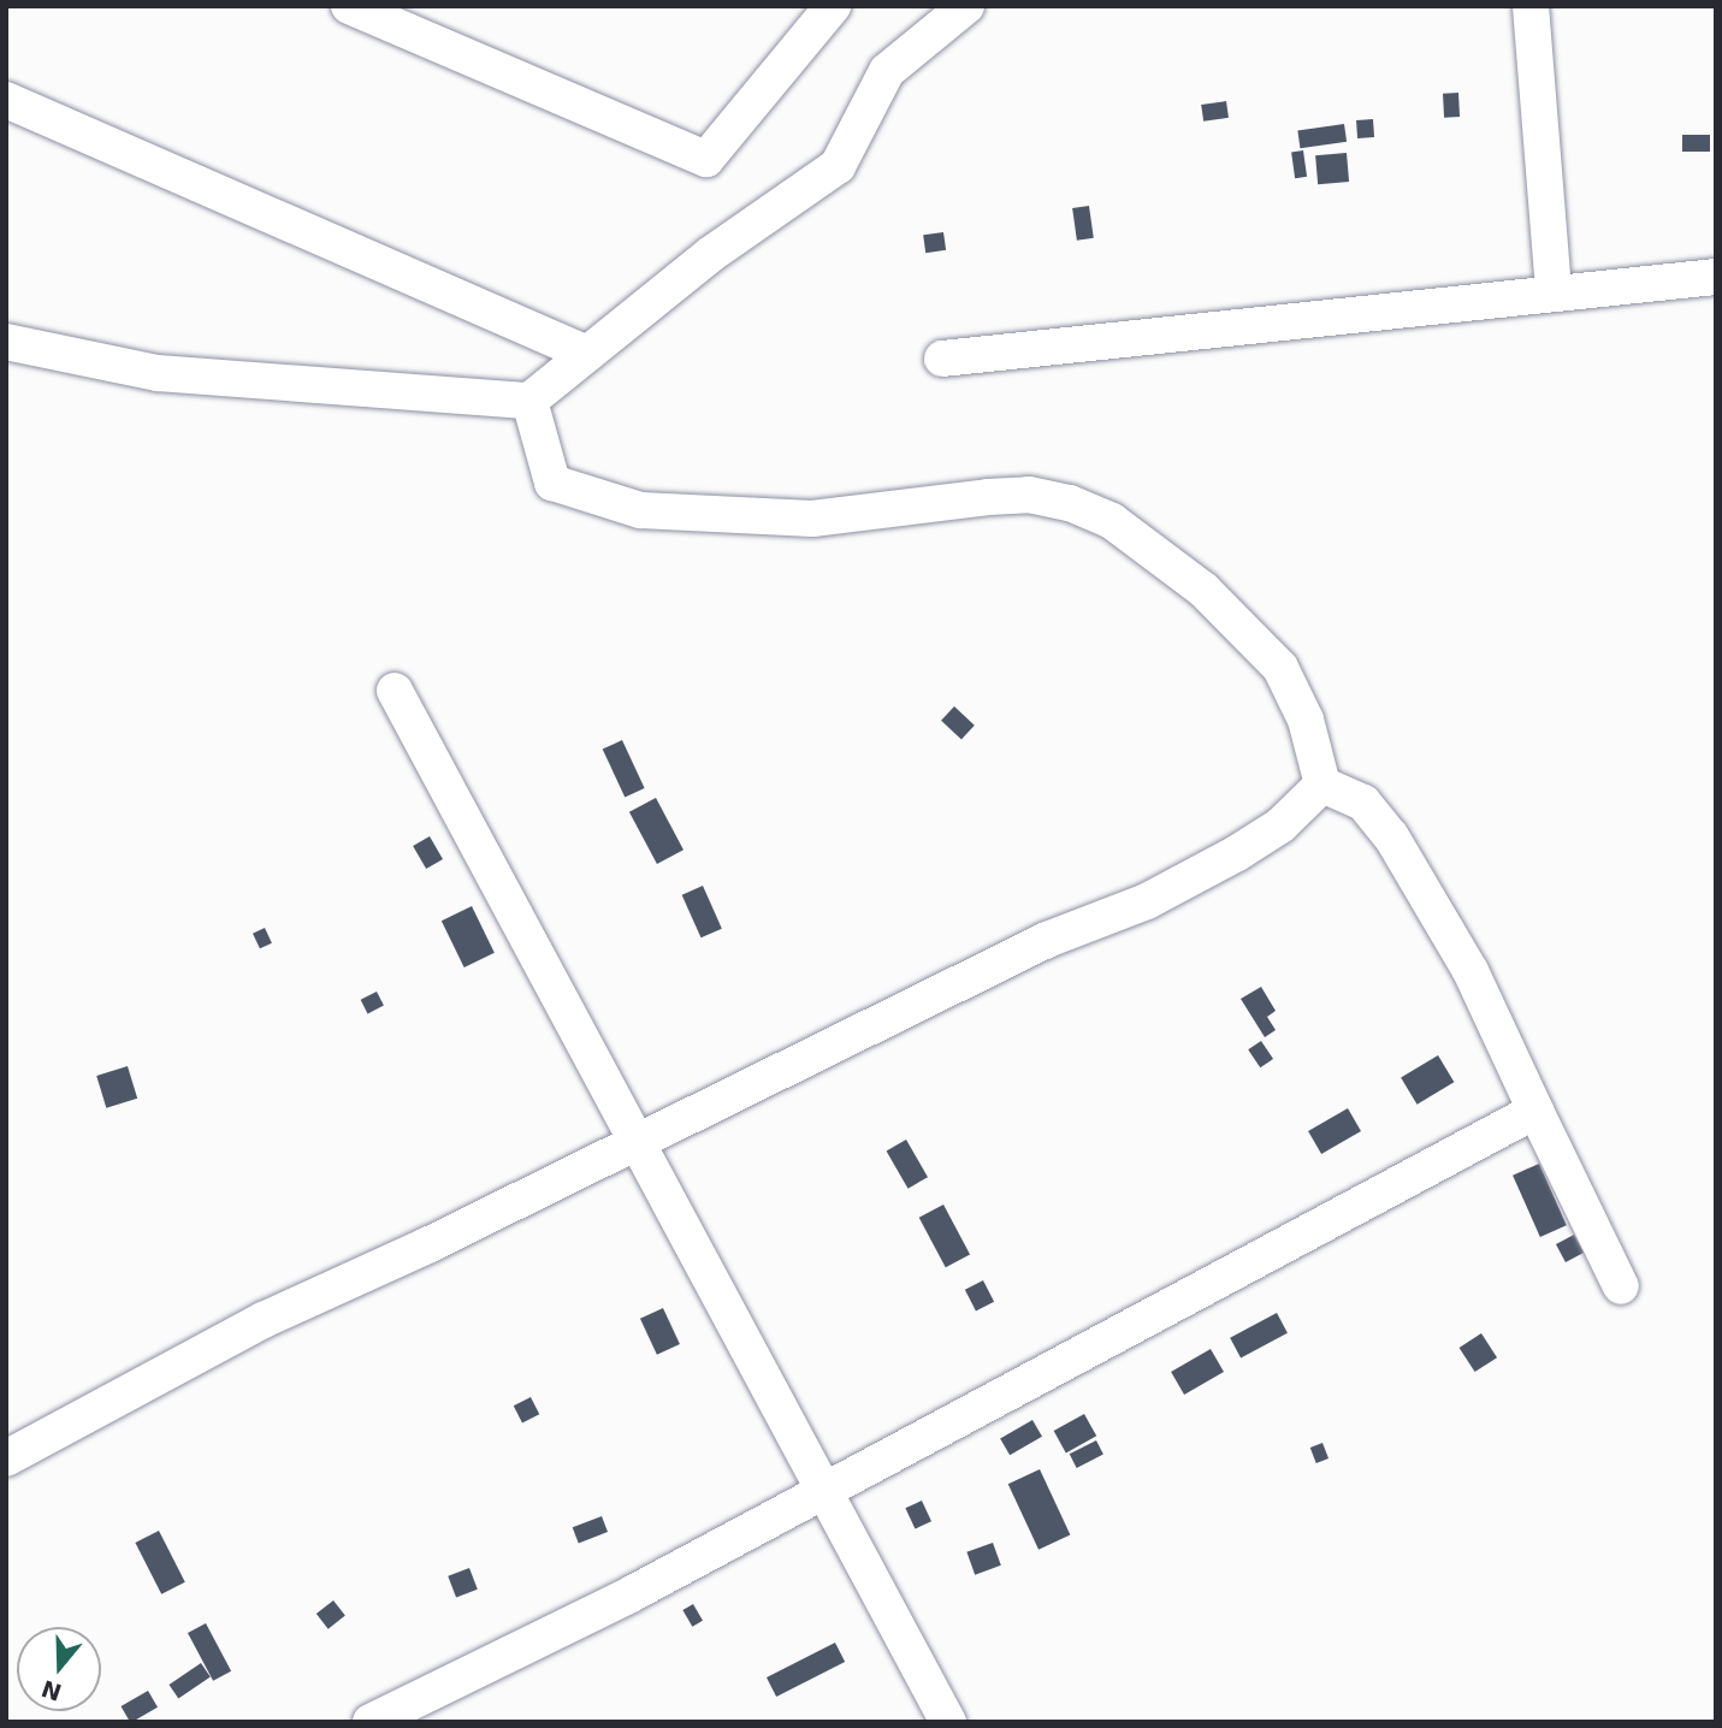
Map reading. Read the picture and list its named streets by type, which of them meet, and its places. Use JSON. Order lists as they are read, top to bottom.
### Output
{
  "north": "bottom"
}
